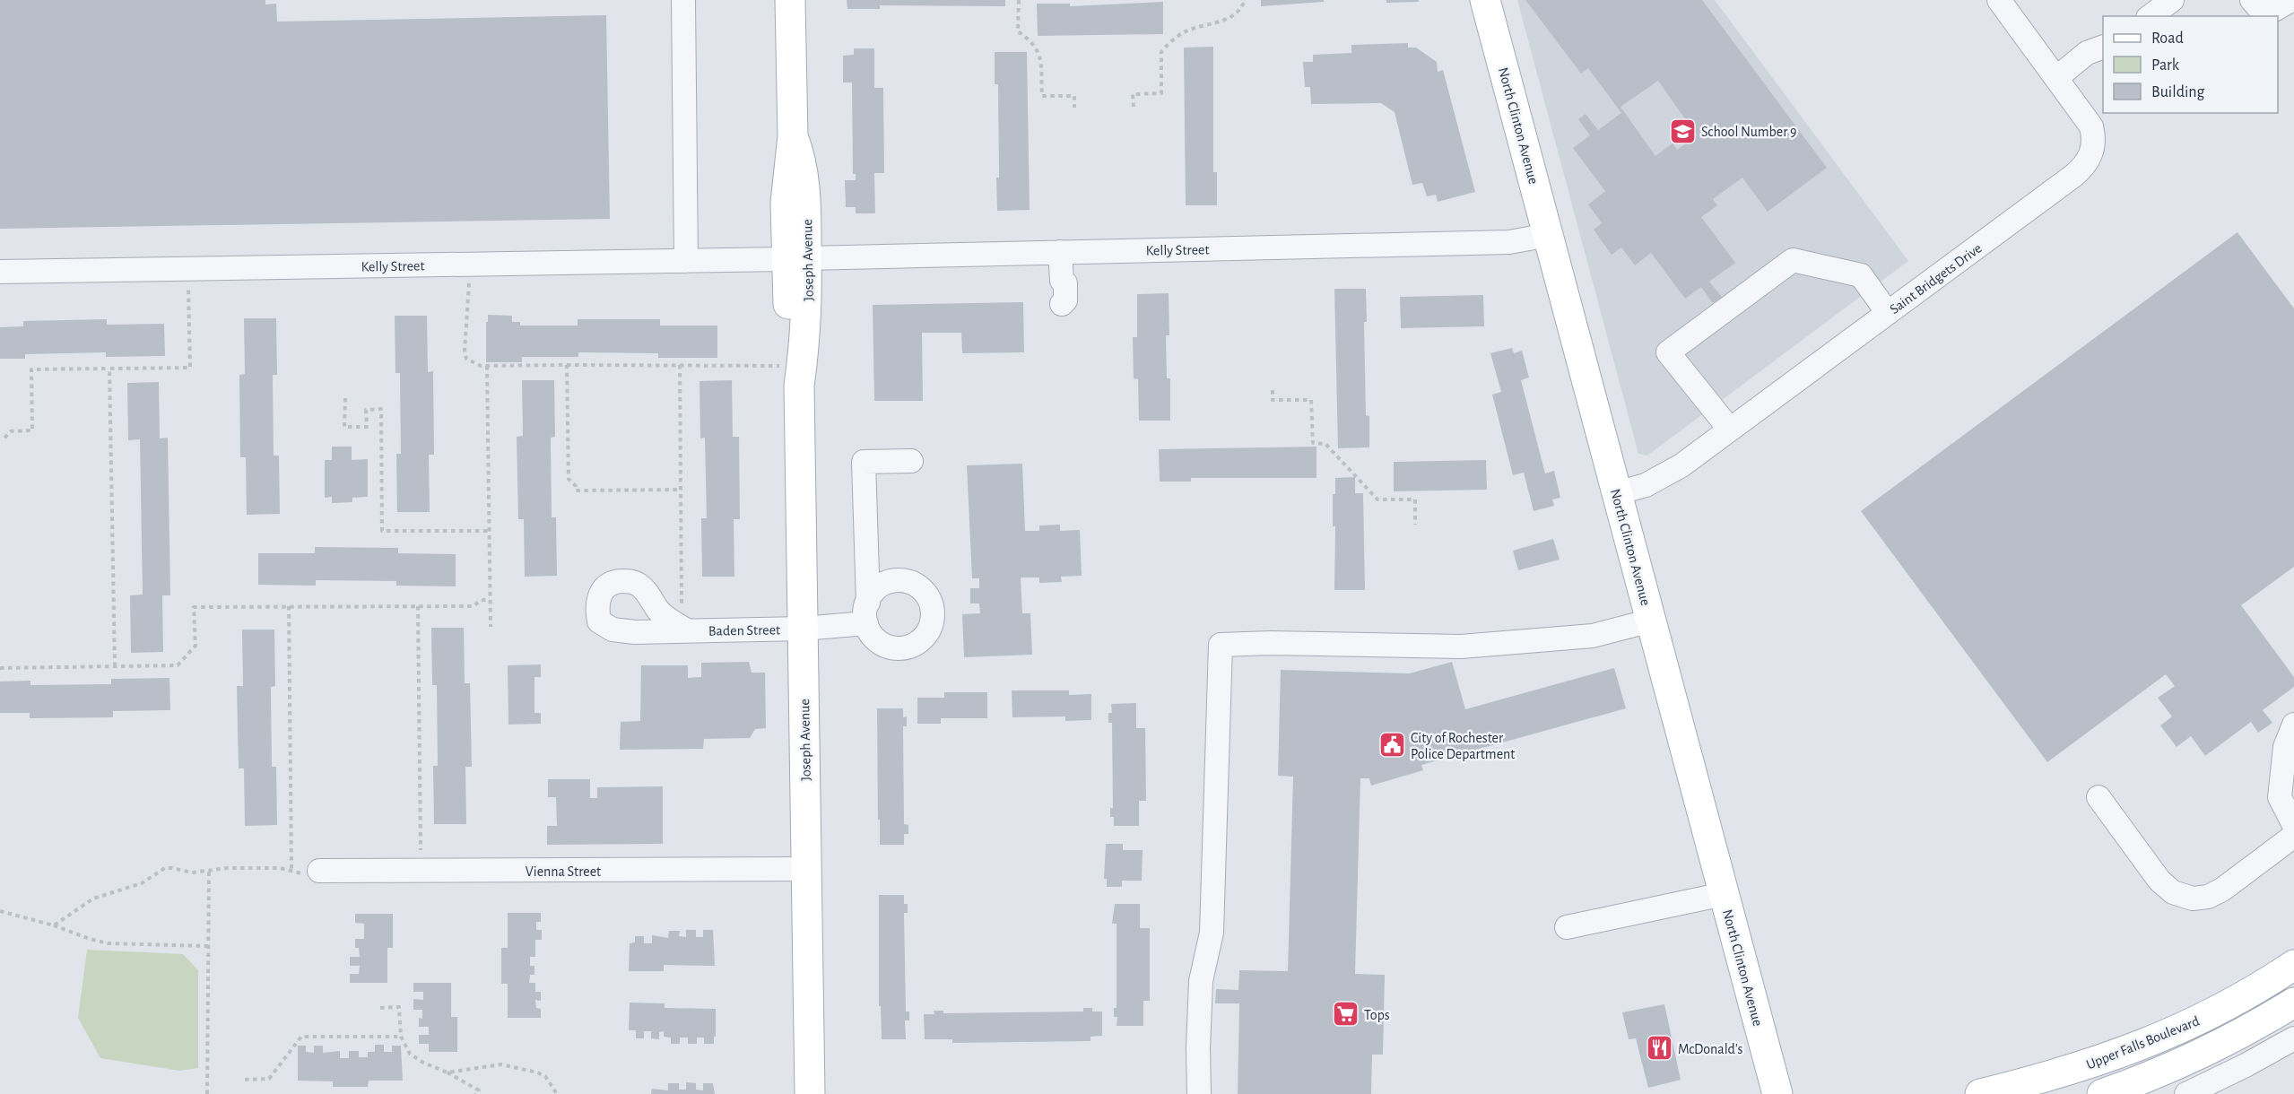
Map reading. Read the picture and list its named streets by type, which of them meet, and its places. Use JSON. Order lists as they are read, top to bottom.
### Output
{
  "streets": {
    "main road": ["North Clinton Avenue", "Joseph Avenue", "Upper Falls Boulevard"],
    "street": [
      "Kelly Street",
      "Saint Bridgets Drive",
      "Baden Street",
      "Vienna Street"
    ]
  },
  "crossings": [
    ["North Clinton Avenue", "Kelly Street"],
    ["North Clinton Avenue", "Saint Bridgets Drive"],
    ["Kelly Street", "Joseph Avenue"],
    ["Joseph Avenue", "Baden Street"],
    ["Joseph Avenue", "Vienna Street"]
  ],
  "places": {
    "school or university": ["School Number 9"],
    "public building": ["City of Rochester Police Department"],
    "supermarket": ["Tops"],
    "restaurant": ["McDonald's"]
  },
  "legend": ["Road", "Park", "Building"]
}
